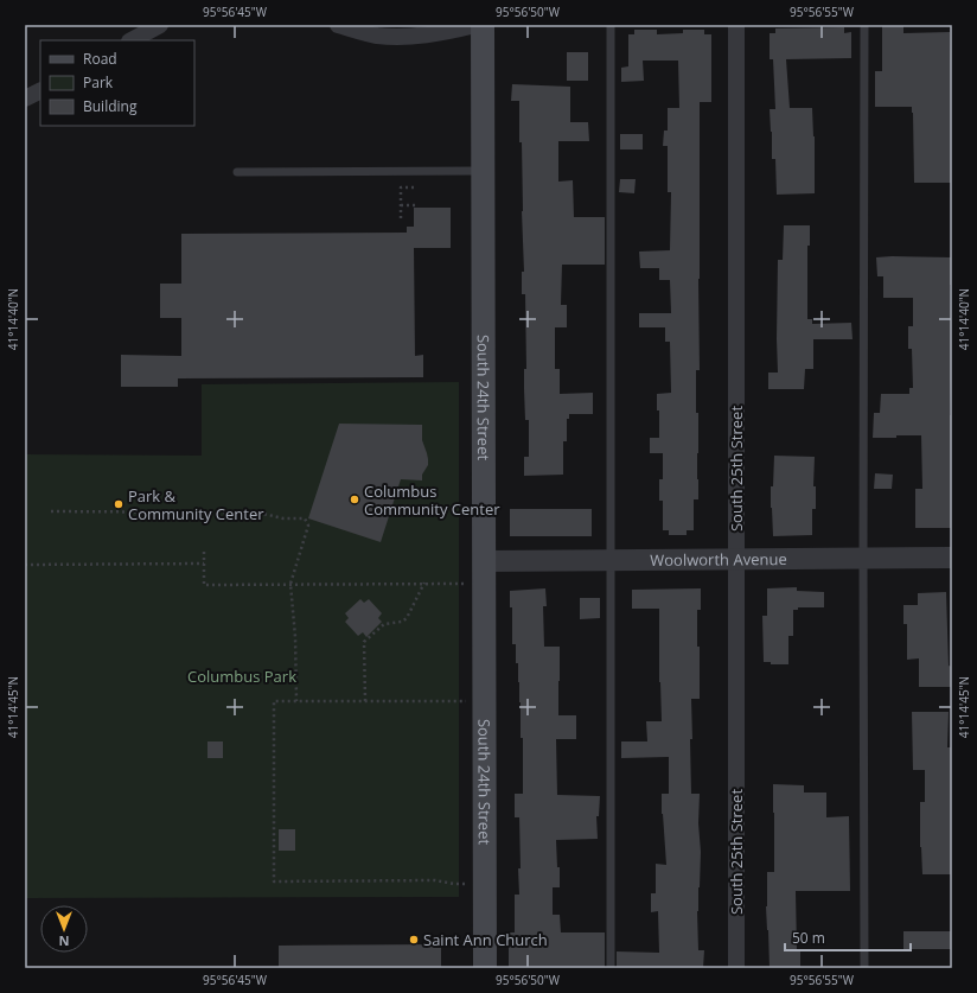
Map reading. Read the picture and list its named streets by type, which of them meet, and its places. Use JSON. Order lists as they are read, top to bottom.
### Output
{
  "streets": {
    "main road": ["South 24th Street"],
    "street": ["South 25th Street", "Woolworth Avenue"]
  },
  "crossings": [
    ["South 24th Street", "Woolworth Avenue"],
    ["South 25th Street", "Woolworth Avenue"]
  ],
  "parks": ["Columbus Park"],
  "places": ["Columbus Community Center", "Park & Community Center", "Saint Ann Church"],
  "legend": ["Road", "Park", "Building"],
  "scale_bar": "50 m",
  "north": "bottom",
  "coordinates": [
    "95°56'45\"W",
    "95°56'50\"W",
    "95°56'55\"W",
    "41°14'40\"N",
    "41°14'45\"N"
  ]
}
